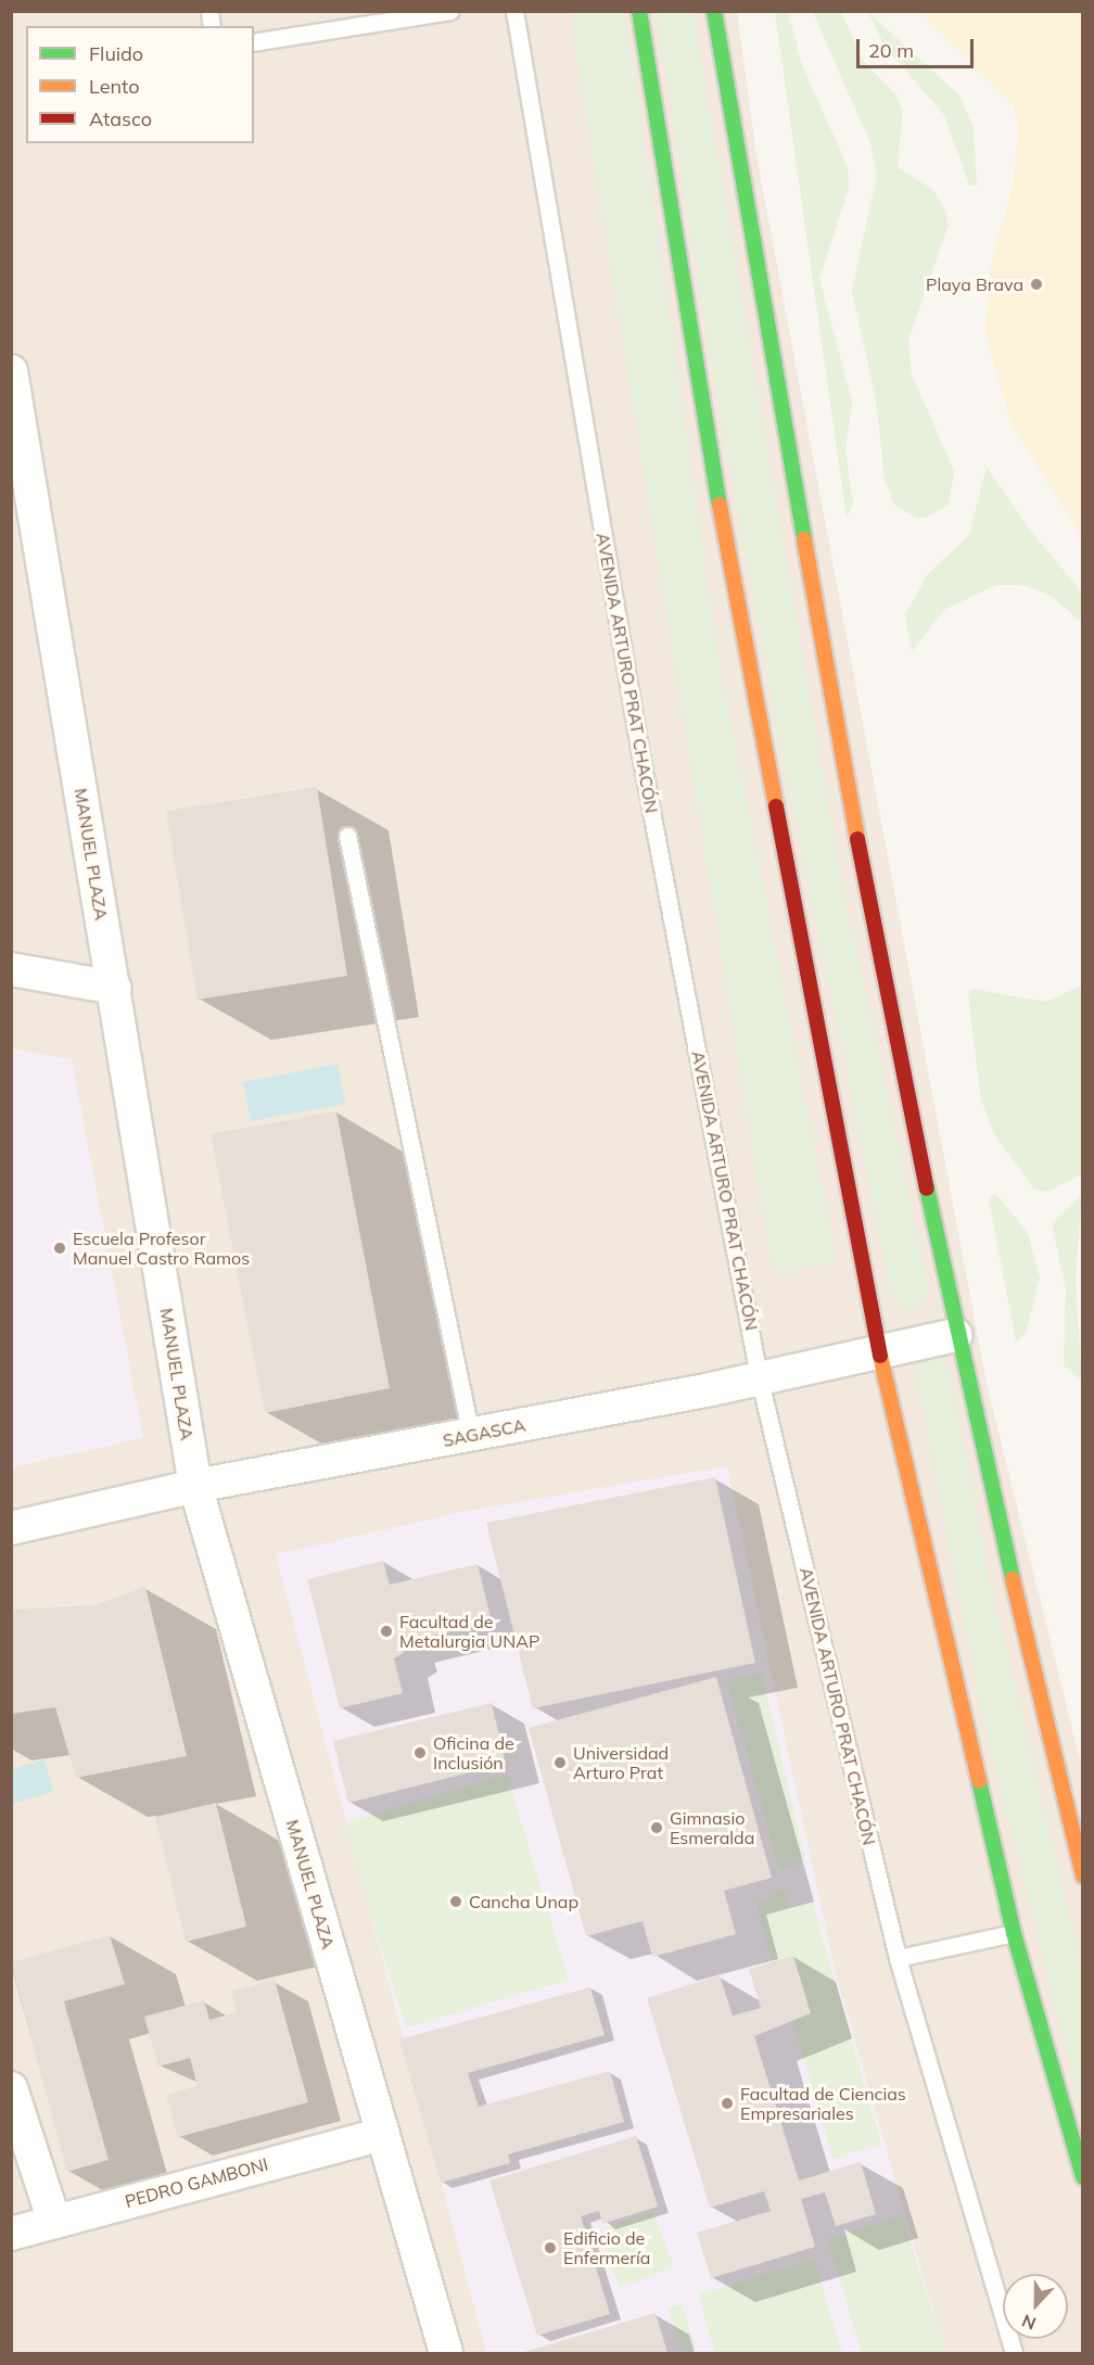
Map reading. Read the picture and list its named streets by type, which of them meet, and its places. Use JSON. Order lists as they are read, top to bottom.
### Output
{
  "streets": {
    "street": ["MANUEL PLAZA", "SAGASCA", "PEDRO GAMBONI"],
    "lane": ["AVENIDA ARTURO PRAT CHACÓN"]
  },
  "crossings": [
    ["AVENIDA ARTURO PRAT CHACÓN", "SAGASCA"],
    ["MANUEL PLAZA", "SAGASCA"],
    ["MANUEL PLAZA", "PEDRO GAMBONI"]
  ],
  "places": [
    "Playa Brava",
    "Escuela Profesor Manuel Castro Ramos",
    "Facultad de Metalurgia UNAP",
    "Oficina de Inclusión",
    "Universidad Arturo Prat",
    "Gimnasio Esmeralda",
    "Cancha Unap",
    "Facultad de Ciencias Empresariales",
    "Edificio de Enfermería"
  ],
  "legend": ["Fluido", "Lento", "Atasco"],
  "scale_bar": "20 m",
  "north": "bottom"
}
